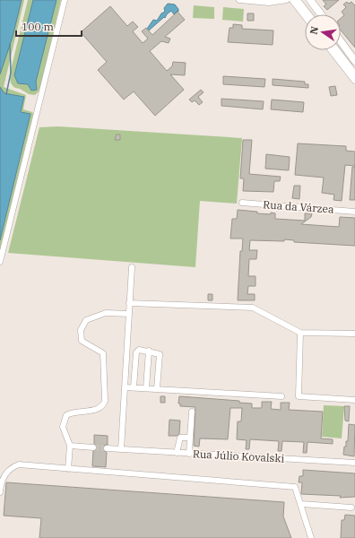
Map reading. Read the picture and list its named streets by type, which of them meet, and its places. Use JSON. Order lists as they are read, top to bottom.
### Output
{
  "streets": {
    "lane": ["Rua da Várzea", "Rua Júlio Kovalski"]
  },
  "scale_bar": "100 m",
  "north": "left"
}
